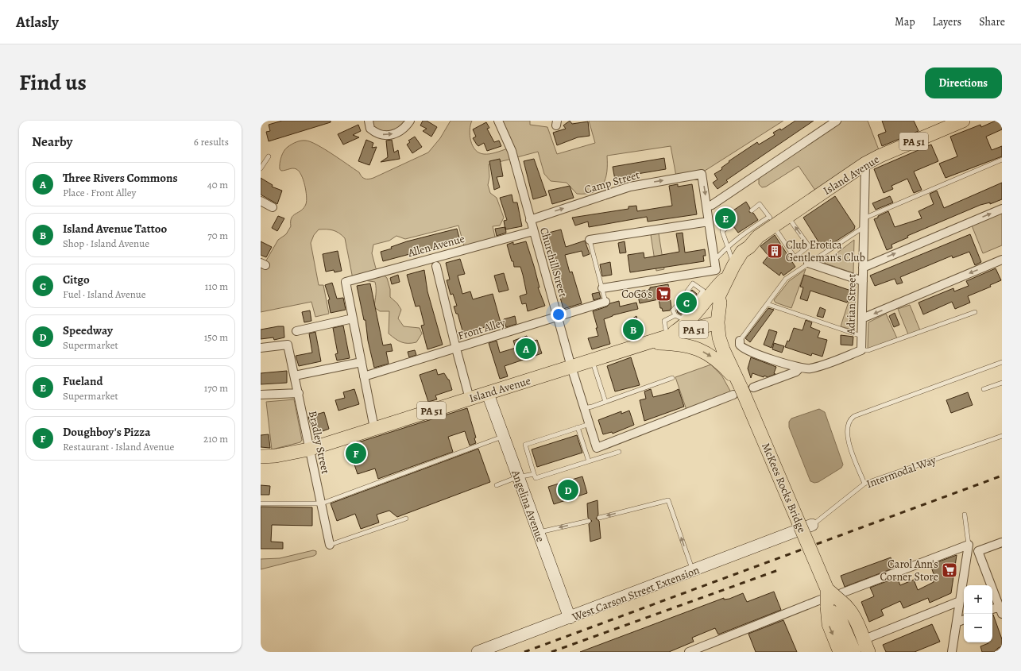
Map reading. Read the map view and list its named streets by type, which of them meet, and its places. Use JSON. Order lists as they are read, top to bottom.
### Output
{
  "streets": {
    "main road": ["PA 51", "Island Avenue", "McKees Rocks Bridge"],
    "street": [
      "Camp Street",
      "Allen Avenue",
      "Churchill Street",
      "Adrian Street",
      "Front Alley",
      "Bradley Street",
      "Intermodal Way",
      "Angelina Avenue",
      "West Carson Street Extension"
    ]
  },
  "crossings": [
    ["Island Avenue", "Churchill Street"],
    ["Island Avenue", "Adrian Street"],
    ["Island Avenue", "Bradley Street"],
    ["Island Avenue", "McKees Rocks Bridge"],
    ["Island Avenue", "Angelina Avenue"],
    ["Camp Street", "Churchill Street"],
    ["Allen Avenue", "Churchill Street"],
    ["Churchill Street", "Front Alley"],
    ["Churchill Street", "McKees Rocks Bridge"],
    ["Intermodal Way", "West Carson Street Extension"],
    ["Angelina Avenue", "West Carson Street Extension"]
  ],
  "places": {
    "building": ["Club Erotica Gentleman's Club"],
    "supermarket": ["CoGo's", "Carol Ann's Corner Store"]
  },
  "page": {
    "header": "Atlasly",
    "nav": ["Map", "Layers", "Share"],
    "title": "Find us",
    "buttons": "Directions",
    "heading": ["Nearby", "6 results"],
    "list": [
      {
        "mark": "A",
        "name": "Three Rivers Commons",
        "note": "Place · Front Alley",
        "value": "40 m"
      },
      {
        "mark": "B",
        "name": "Island Avenue Tattoo",
        "note": "Shop · Island Avenue",
        "value": "70 m"
      },
      {
        "mark": "C",
        "name": "Citgo",
        "note": "Fuel · Island Avenue",
        "value": "110 m"
      },
      {
        "mark": "D",
        "name": "Speedway",
        "note": "Supermarket",
        "value": "150 m"
      },
      {
        "mark": "E",
        "name": "Fueland",
        "note": "Supermarket",
        "value": "170 m"
      },
      {
        "mark": "F",
        "name": "Doughboy's Pizza",
        "note": "Restaurant · Island Avenue",
        "value": "210 m"
      }
    ],
    "pins": [
      "E",
      "C",
      "B",
      "A",
      "F",
      "D"
    ],
    "map_buttons": ["+", "−"]
  }
}
